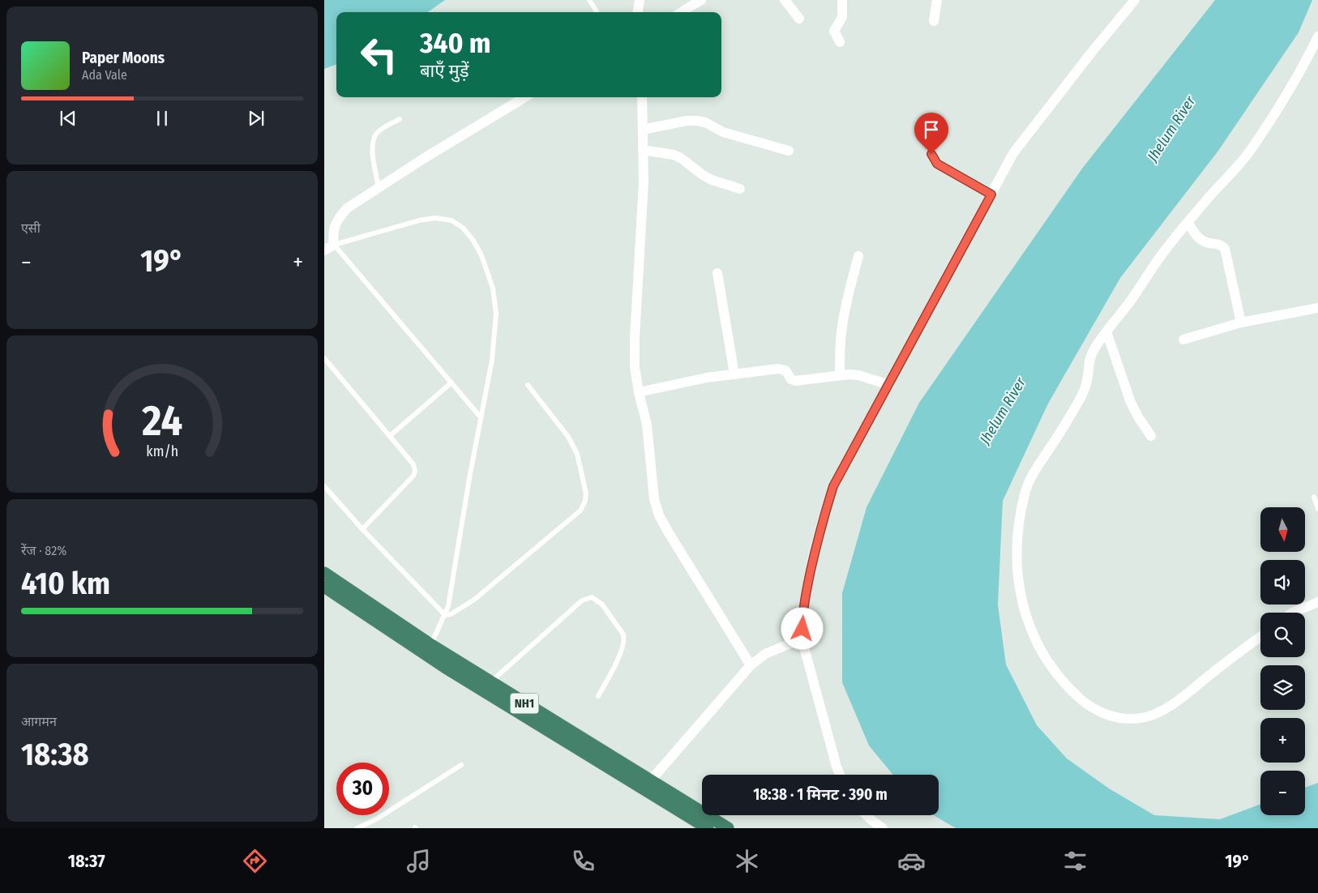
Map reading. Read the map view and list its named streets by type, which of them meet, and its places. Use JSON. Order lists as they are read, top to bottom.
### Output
{
  "streets": {
    "highway": ["NH1"]
  },
  "water": ["Jhelum River"],
  "north": "bottom",
  "page": {
    "turn": ["340 m", "बाएँ मुड़ें"],
    "song": ["Paper Moons", "Ada Vale"],
    "tile": [
      "एसी",
      ["रेंज · 82%", "410 km"],
      ["आगमन", "18:38"]
    ],
    "heat": ["−", "19°", "+"],
    "map_buttons": ["+", "−"],
    "limit": "30",
    "trip": "18:38 · 1 मिनट · 390 m",
    "tabs": ["18:37", "19°"],
    "gauge": ["24", "km/h"]
  }
}
